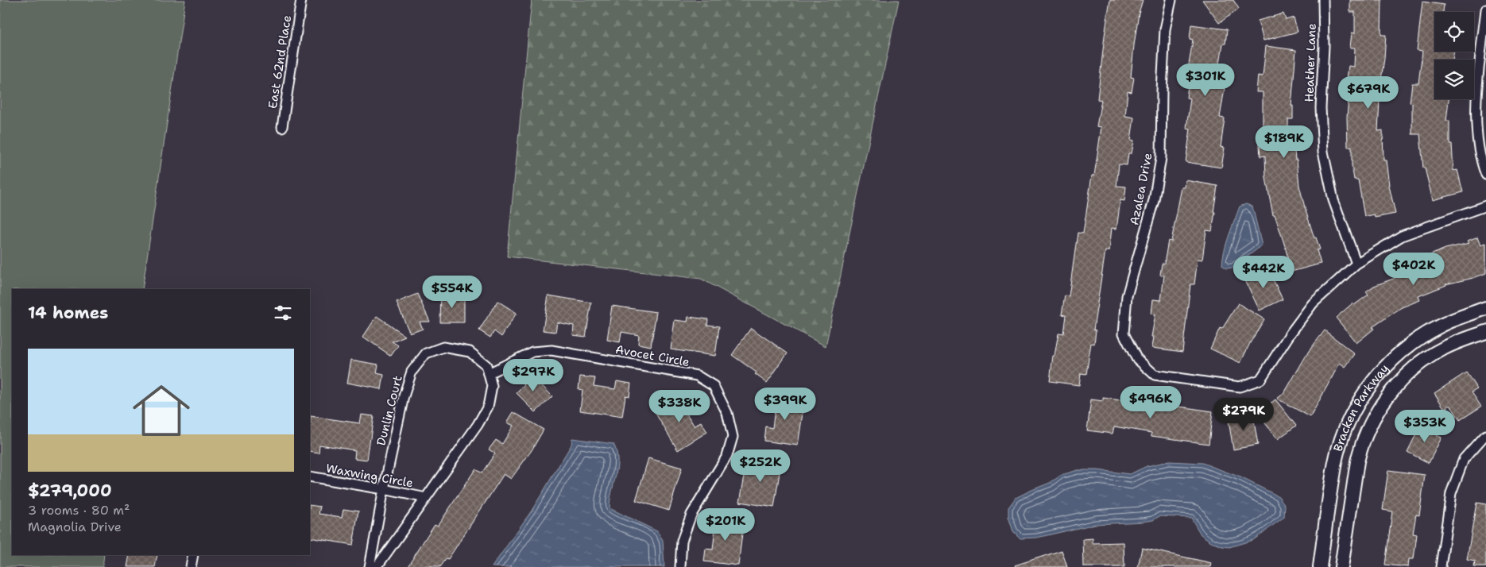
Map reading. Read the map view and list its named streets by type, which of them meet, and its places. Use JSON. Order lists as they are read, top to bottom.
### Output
{
  "streets": {
    "street": [
      "East 62nd Place",
      "Heather Lane",
      "Azalea Drive",
      "Avocet Circle",
      "Bracken Parkway",
      "Dunlin Court",
      "Waxwing Circle"
    ]
  },
  "crossings": [
    ["Heather Lane", "Azalea Drive"],
    ["Avocet Circle", "Dunlin Court"],
    ["Dunlin Court", "Waxwing Circle"]
  ],
  "page": {
    "price": [
      "$301K",
      "$679K",
      "$189K",
      "$402K",
      "$442K",
      "$554K",
      "$297K",
      "$496K",
      "$399K",
      "$338K",
      "$279K",
      "$353K",
      "$252K",
      "$201K"
    ],
    "heading": "14 homes",
    "list": [
      {
        "name": "$279,000",
        "note": "3 rooms · 80 m² · Magnolia Drive"
      }
    ]
  }
}
